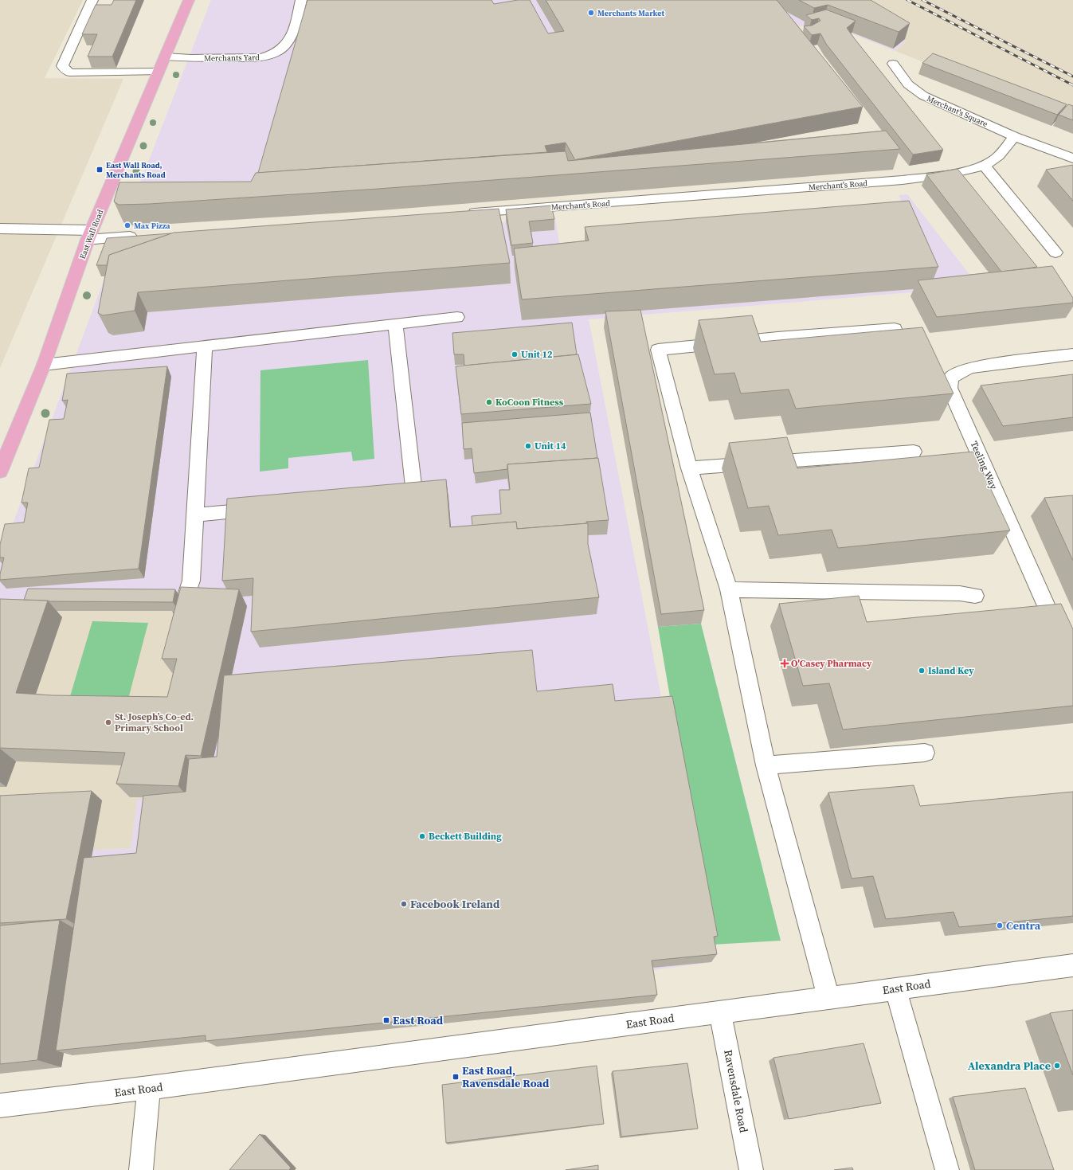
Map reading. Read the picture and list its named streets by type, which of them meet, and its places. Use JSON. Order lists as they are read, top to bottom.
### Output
{
  "streets": {
    "main road": ["East Wall Road"],
    "street": [
      "Merchants Yard",
      "Merchant's Square",
      "Merchant's Road",
      "Teeling Way",
      "East Road",
      "Ravensdale Road"
    ]
  },
  "crossings": [
    ["Merchants Yard", "East Wall Road"],
    ["East Road", "Ravensdale Road"]
  ],
  "places": {
    "other": [
      "Merchants Market",
      "Max Pizza",
      "Unit 12",
      "KoCoon Fitness",
      "Unit 14",
      "Island Key",
      "St. Joseph’s Co-ed. Primary School",
      "Beckett Building",
      "Facebook Ireland",
      "Centra",
      "Alexandra Place"
    ],
    "transit": ["East Wall Road, Merchants Road", "East Road", "East Road, Ravensdale Road"],
    "health": ["O'Casey Pharmacy"]
  }
}
